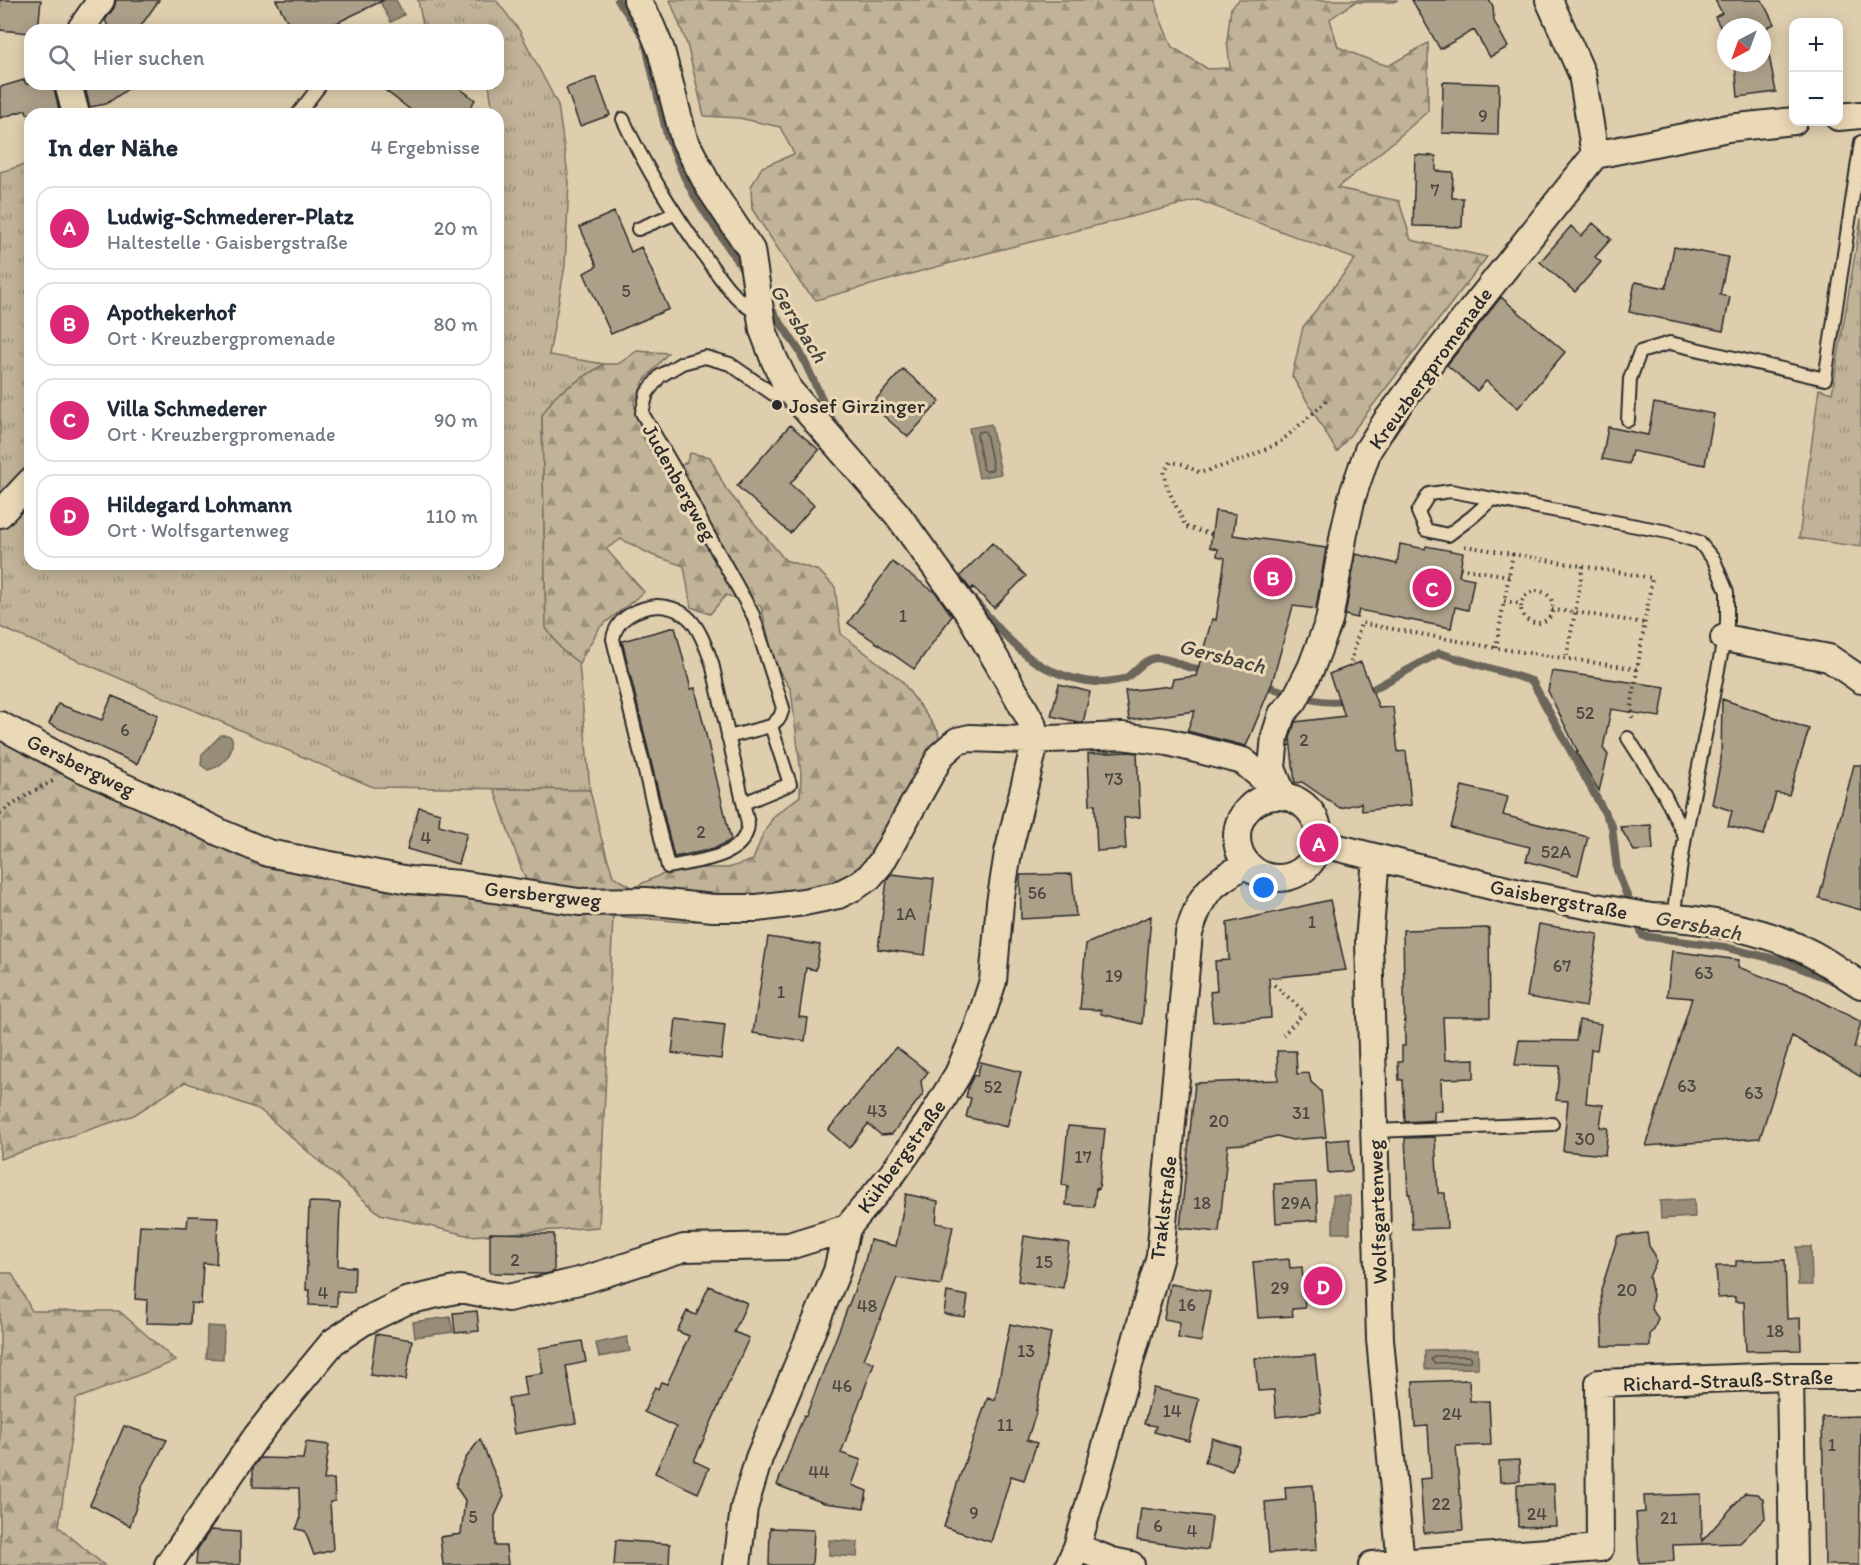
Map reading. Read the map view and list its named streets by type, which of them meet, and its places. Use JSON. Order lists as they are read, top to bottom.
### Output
{
  "streets": {
    "street": [
      "Kreuzbergpromenade",
      "Judenbergweg",
      "Gersbergweg",
      "Gaisbergstraße",
      "Kühbergstraße",
      "Traklstraße",
      "Wolfsgartenweg",
      "Richard-Strauß-Straße"
    ]
  },
  "crossings": [
    ["Kreuzbergpromenade", "Gaisbergstraße"],
    ["Kreuzbergpromenade", "Traklstraße"],
    ["Judenbergweg", "Gersbergweg"],
    ["Judenbergweg", "Kühbergstraße"],
    ["Gersbergweg", "Kühbergstraße"],
    ["Gaisbergstraße", "Traklstraße"],
    ["Gaisbergstraße", "Wolfsgartenweg"],
    ["Wolfsgartenweg", "Richard-Strauß-Straße"]
  ],
  "water": ["Gersbach"],
  "places": ["Josef Girzinger"],
  "house_numbers": [
    "9",
    "7",
    "5",
    "1",
    "52",
    "6",
    "2",
    "73",
    "2",
    "4",
    "52A",
    "56",
    "1A",
    "1",
    "67",
    "63",
    "19",
    "1",
    "63",
    "52",
    "63",
    "43",
    "31",
    "20",
    "30",
    "17",
    "18",
    "29A",
    "2",
    "15",
    "29",
    "20",
    "4",
    "16",
    "48",
    "18",
    "13",
    "46",
    "14",
    "24",
    "11",
    "1",
    "44",
    "22",
    "9",
    "24",
    "5",
    "21",
    "6",
    "4"
  ],
  "north": "bottom left",
  "page": {
    "map_buttons": ["+", "−"],
    "search": "Hier suchen",
    "heading": ["In der Nähe", "4 Ergebnisse"],
    "list": [
      {
        "mark": "A",
        "name": "Ludwig-Schmederer-Platz",
        "note": "Haltestelle · Gaisbergstraße",
        "value": "20 m"
      },
      {
        "mark": "B",
        "name": "Apothekerhof",
        "note": "Ort · Kreuzbergpromenade",
        "value": "80 m"
      },
      {
        "mark": "C",
        "name": "Villa Schmederer",
        "note": "Ort · Kreuzbergpromenade",
        "value": "90 m"
      },
      {
        "mark": "D",
        "name": "Hildegard Lohmann",
        "note": "Ort · Wolfsgartenweg",
        "value": "110 m"
      }
    ],
    "pins": [
      "B",
      "C",
      "A",
      "D"
    ]
  }
}
